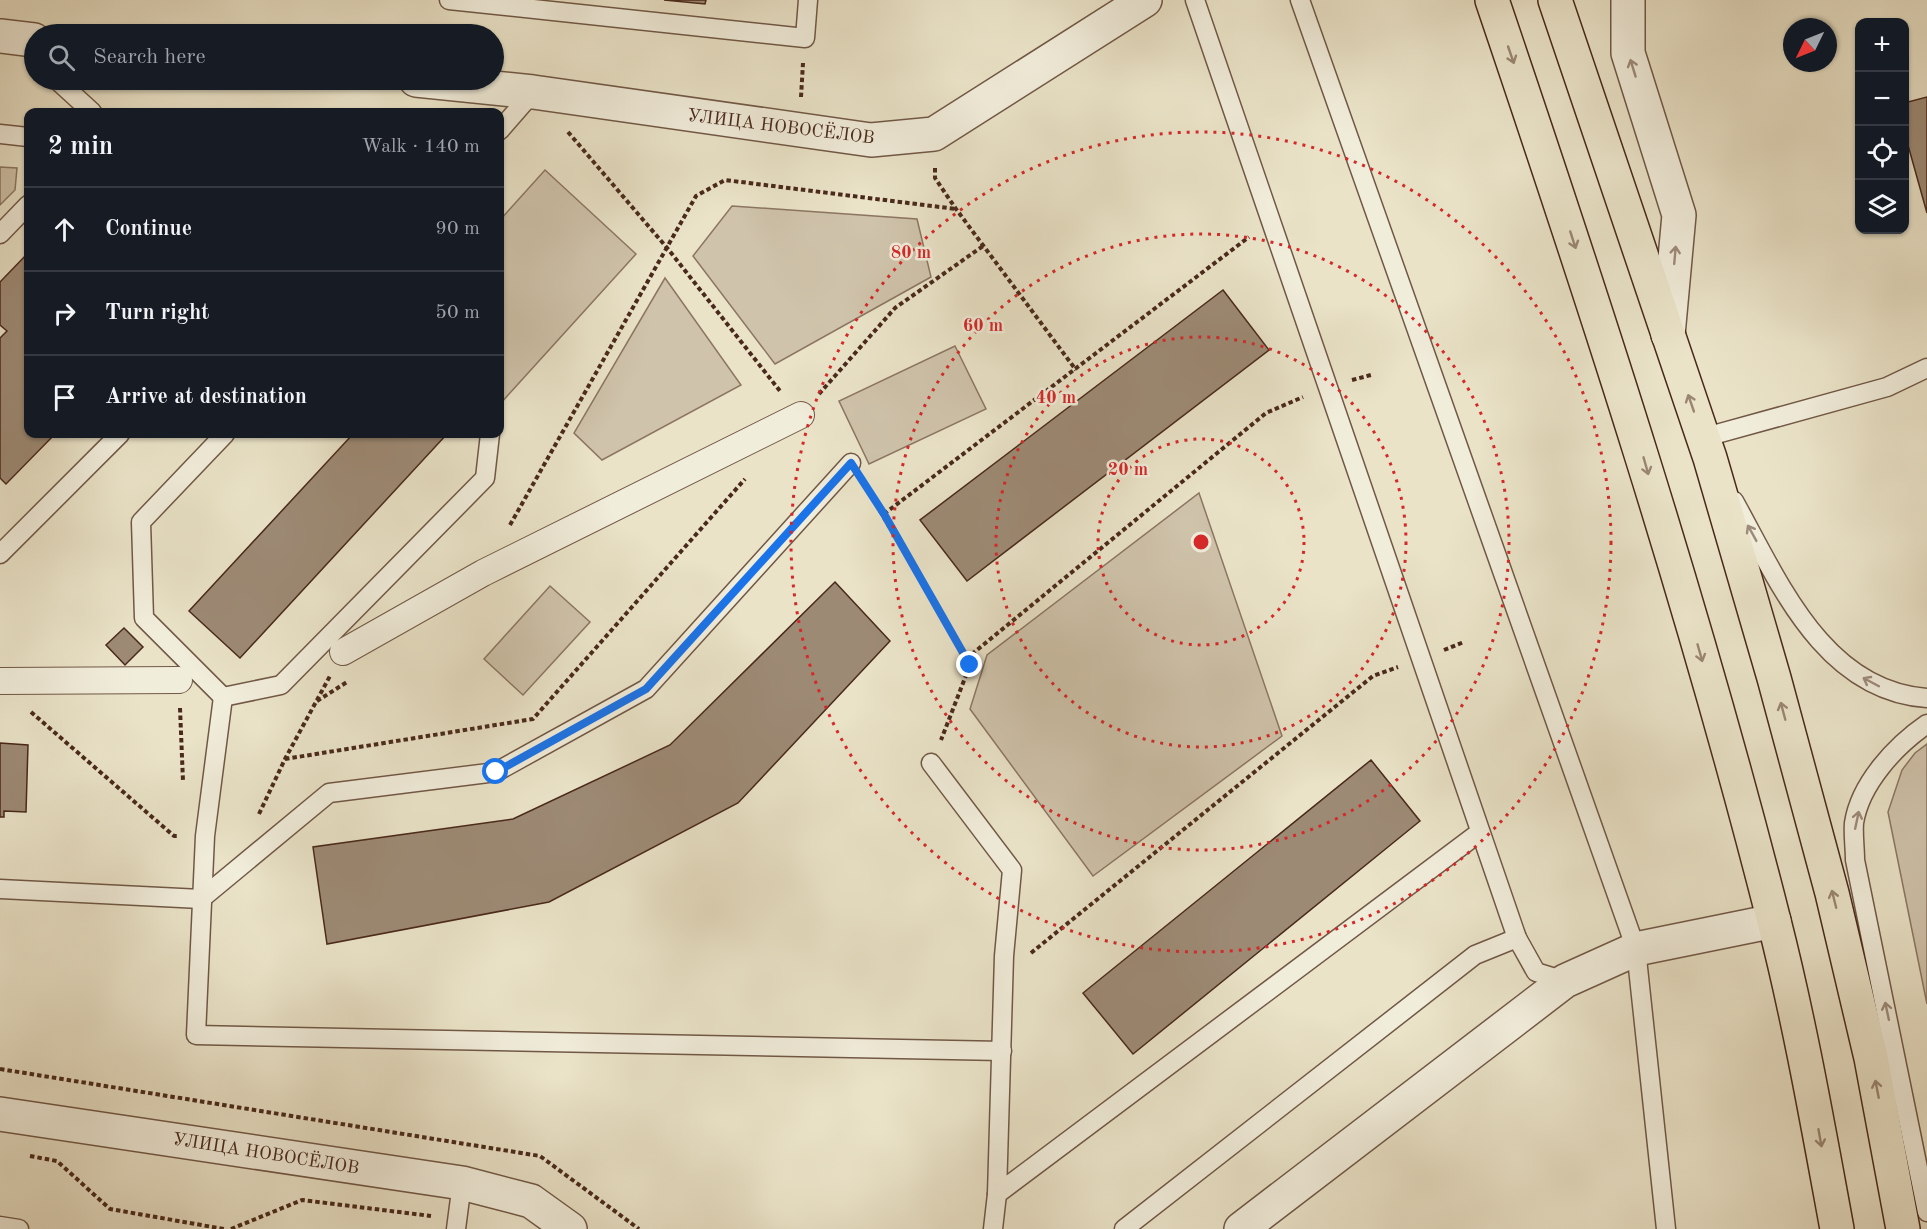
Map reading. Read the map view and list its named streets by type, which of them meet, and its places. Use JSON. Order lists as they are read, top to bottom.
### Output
{
  "streets": {
    "street": ["УЛИЦА НОВОСЁЛОВ"]
  },
  "north": "bottom left",
  "page": {
    "map_buttons": ["+", "−"],
    "search": "Search here",
    "heading": ["2 min", "Walk · 140 m"],
    "list": [
      ["Continue", "90 m"],
      ["Turn right", "50 m"],
      "Arrive at destination"
    ]
  },
  "rings": [
    "80 m",
    "60 m",
    "40 m",
    "20 m"
  ]
}
